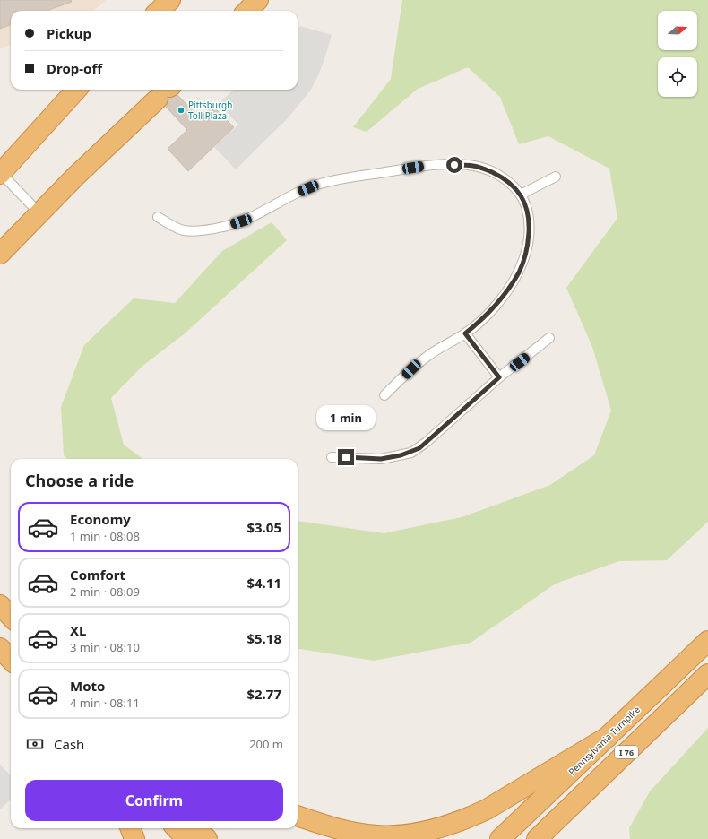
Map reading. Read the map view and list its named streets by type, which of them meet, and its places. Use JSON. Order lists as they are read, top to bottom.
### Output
{
  "streets": {
    "highway": ["Pennsylvania Turnpike", "I 76"]
  },
  "places": ["Pittsburgh Toll Plaza"],
  "north": "right",
  "page": {
    "banner": ["Pickup", "Drop-off"],
    "bubble": "1 min",
    "heading": "Choose a ride",
    "list": [
      {
        "name": "Economy",
        "note": "1 min · 08:08",
        "value": "$3.05"
      },
      {
        "name": "Comfort",
        "note": "2 min · 08:09",
        "value": "$4.11"
      },
      {
        "name": "XL",
        "note": "3 min · 08:10",
        "value": "$5.18"
      },
      {
        "name": "Moto",
        "note": "4 min · 08:11",
        "value": "$2.77"
      }
    ],
    "pay": ["Cash", "200 m"],
    "buttons": "Confirm"
  }
}
